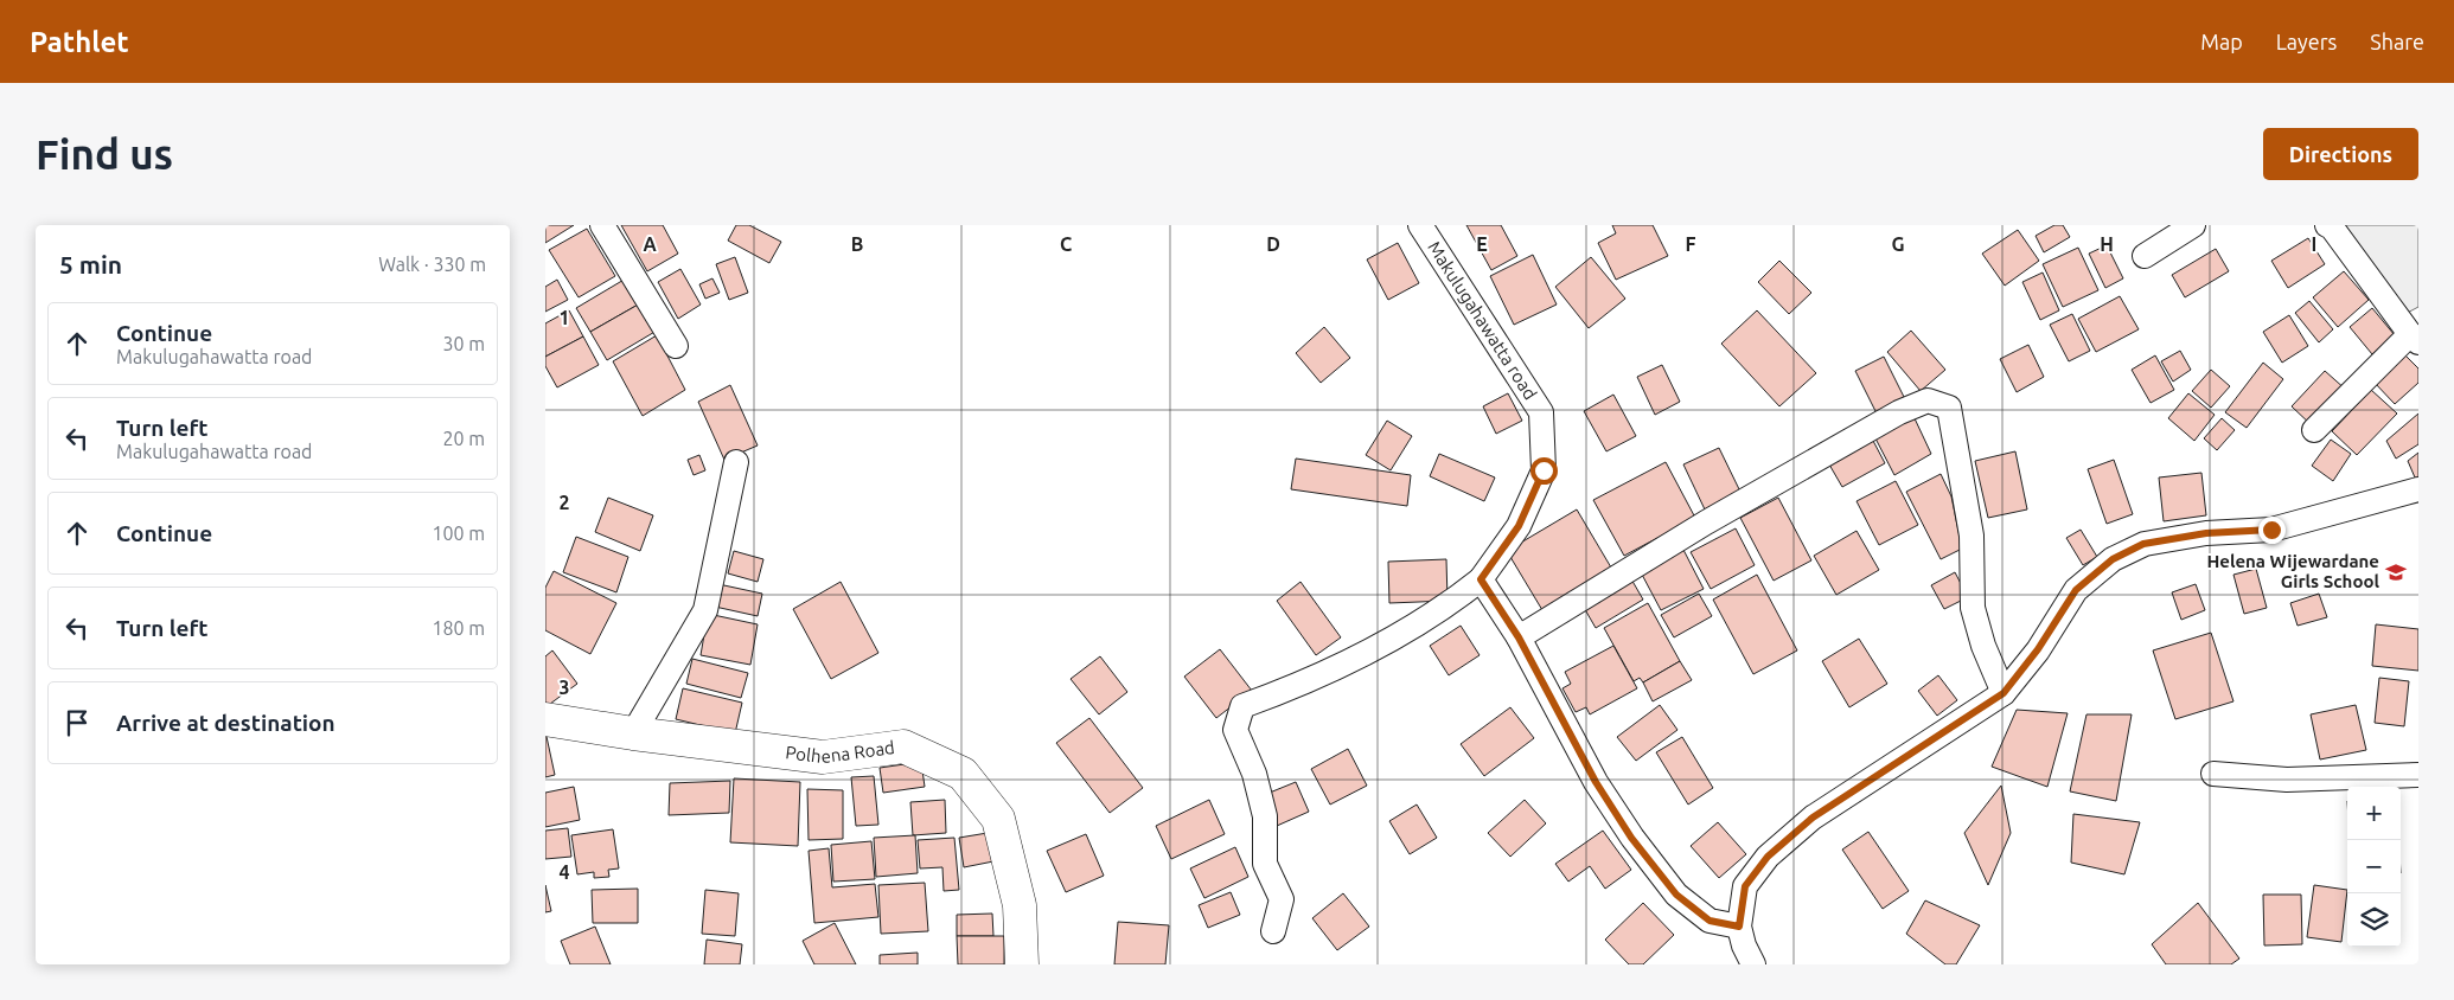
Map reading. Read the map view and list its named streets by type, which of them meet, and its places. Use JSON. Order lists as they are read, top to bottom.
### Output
{
  "streets": {
    "street": ["Makulugahawatta road", "Polhena Road"]
  },
  "places": {
    "school or university": ["Helena Wijewardane Girls School"]
  },
  "page": {
    "header": "Pathlet",
    "nav": ["Map", "Layers", "Share"],
    "buttons": "Directions",
    "title": "Find us",
    "heading": ["5 min", "Walk · 330 m"],
    "list": [
      ["Continue", "Makulugahawatta road", "30 m"],
      ["Turn left", "Makulugahawatta road", "20 m"],
      ["Continue", "100 m"],
      ["Turn left", "180 m"],
      "Arrive at destination"
    ],
    "map_buttons": ["+", "−"]
  },
  "grid": {
    "columns": [
      "A",
      "B",
      "C",
      "D",
      "E",
      "F",
      "G",
      "H",
      "I"
    ],
    "rows": [
      "1",
      "2",
      "3",
      "4"
    ]
  }
}
